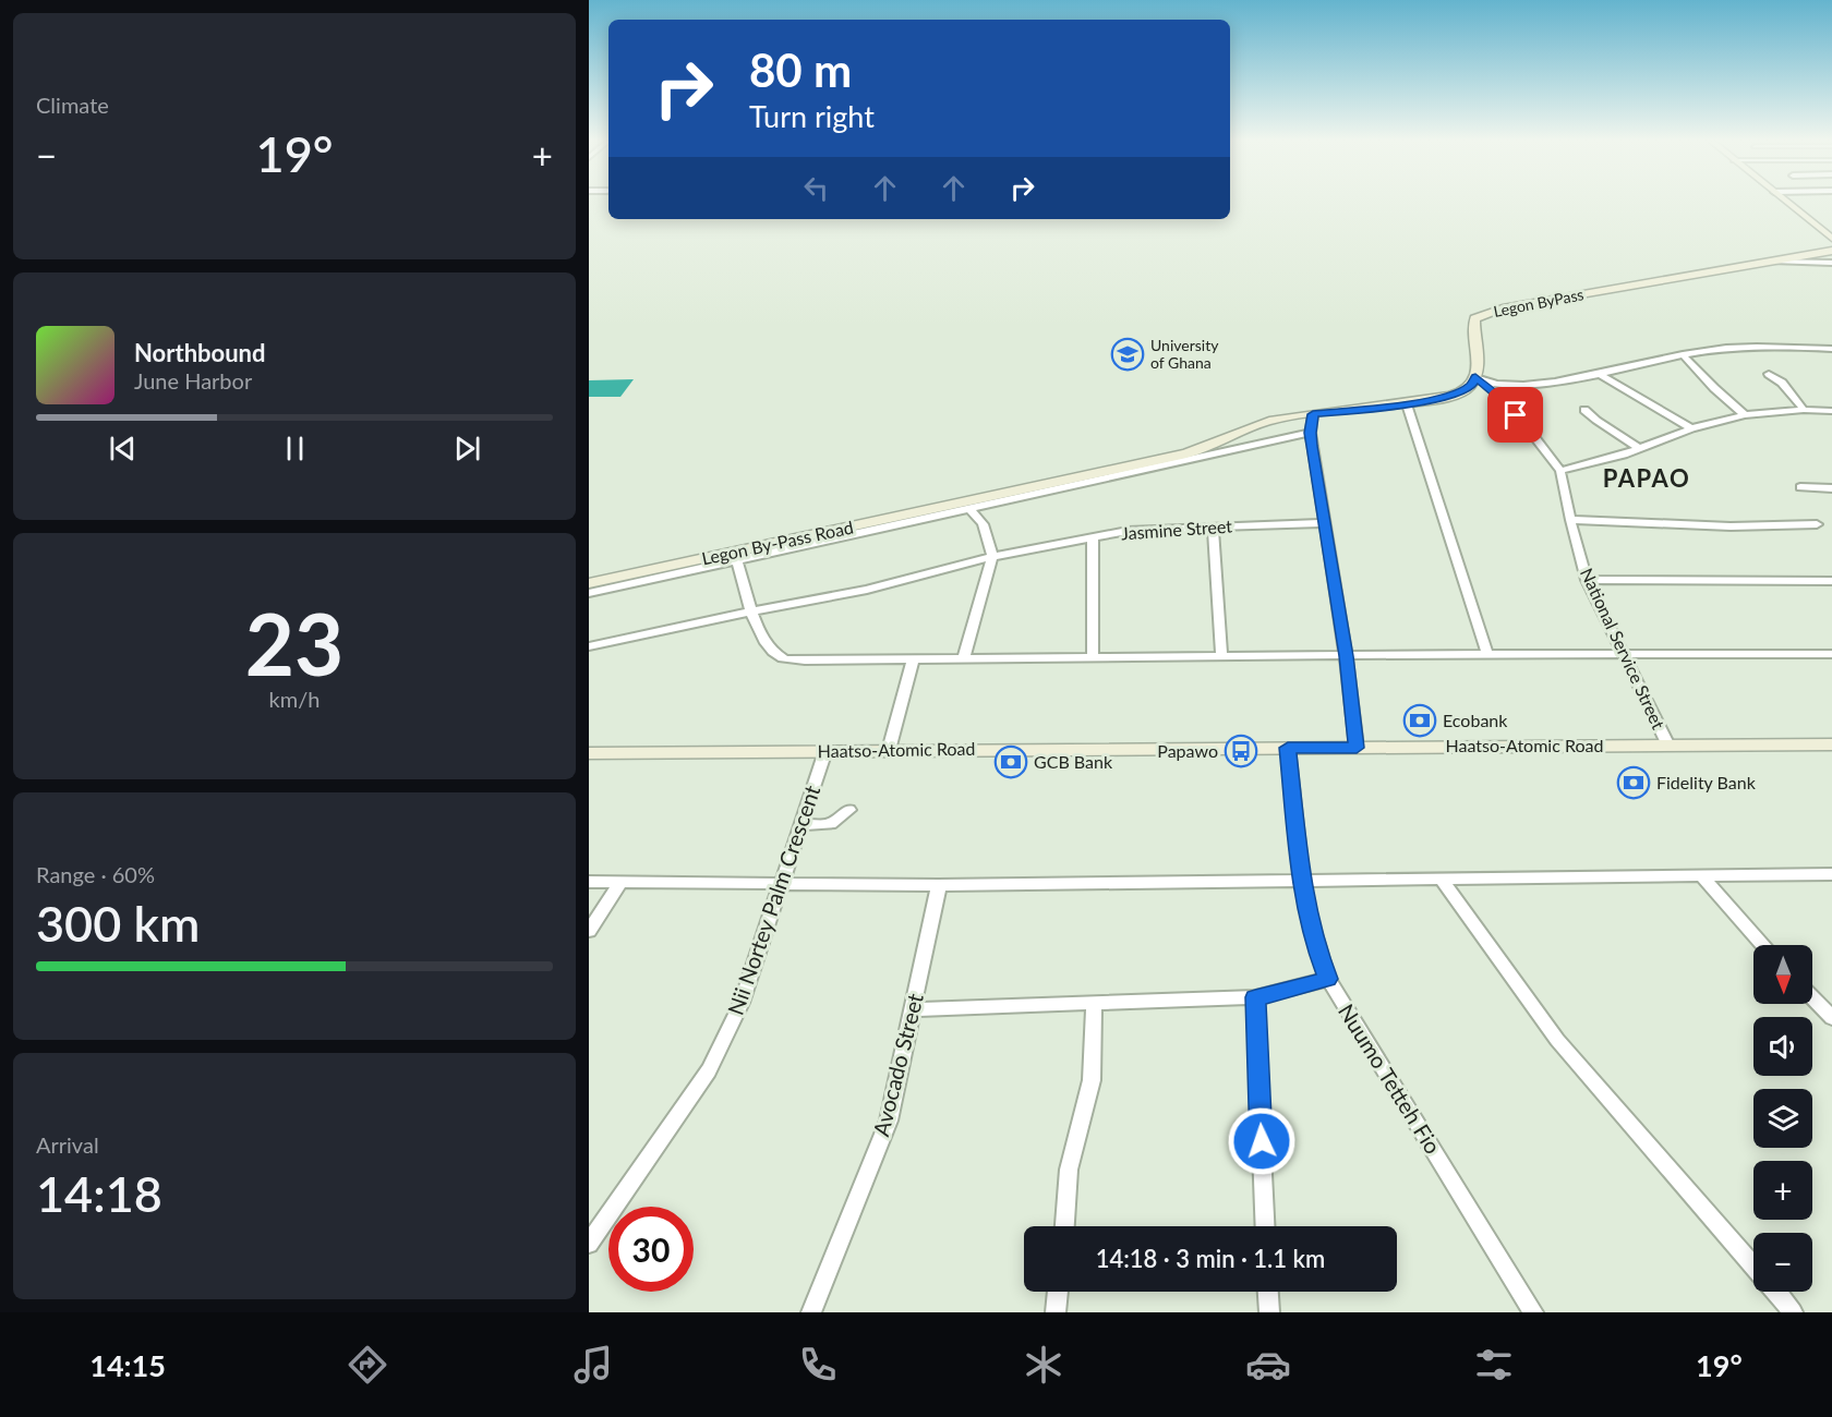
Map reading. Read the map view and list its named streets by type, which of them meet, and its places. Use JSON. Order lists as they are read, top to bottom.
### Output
{
  "streets": {
    "street": [
      "Legon ByPass",
      "Jasmine Street",
      "Legon By-Pass Road",
      "National Service Street",
      "Haatso-Atomic Road",
      "Nii Nortey Palm Crescent",
      "Avocado Street",
      "Nuumo Tetteh Fio"
    ]
  },
  "crossings": [
    ["Legon ByPass", "National Service Street"],
    ["National Service Street", "Haatso-Atomic Road"],
    ["Haatso-Atomic Road", "Nii Nortey Palm Crescent"],
    ["Haatso-Atomic Road", "Nuumo Tetteh Fio"]
  ],
  "districts": ["PAPAO"],
  "places": {
    "school or university": ["University of Ghana"],
    "bank": ["Ecobank", "GCB Bank", "Fidelity Bank"],
    "bus stop": ["Papawo"]
  },
  "north": "bottom",
  "page": {
    "tile": [
      "Climate",
      ["23", "km/h"],
      ["Range · 60%", "300 km"],
      ["Arrival", "14:18"]
    ],
    "turn": ["80 m", "Turn right"],
    "heat": ["−", "19°", "+"],
    "song": ["Northbound", "June Harbor"],
    "map_buttons": ["+", "−"],
    "limit": "30",
    "trip": "14:18 · 3 min · 1.1 km",
    "tabs": ["14:15", "19°"]
  }
}
